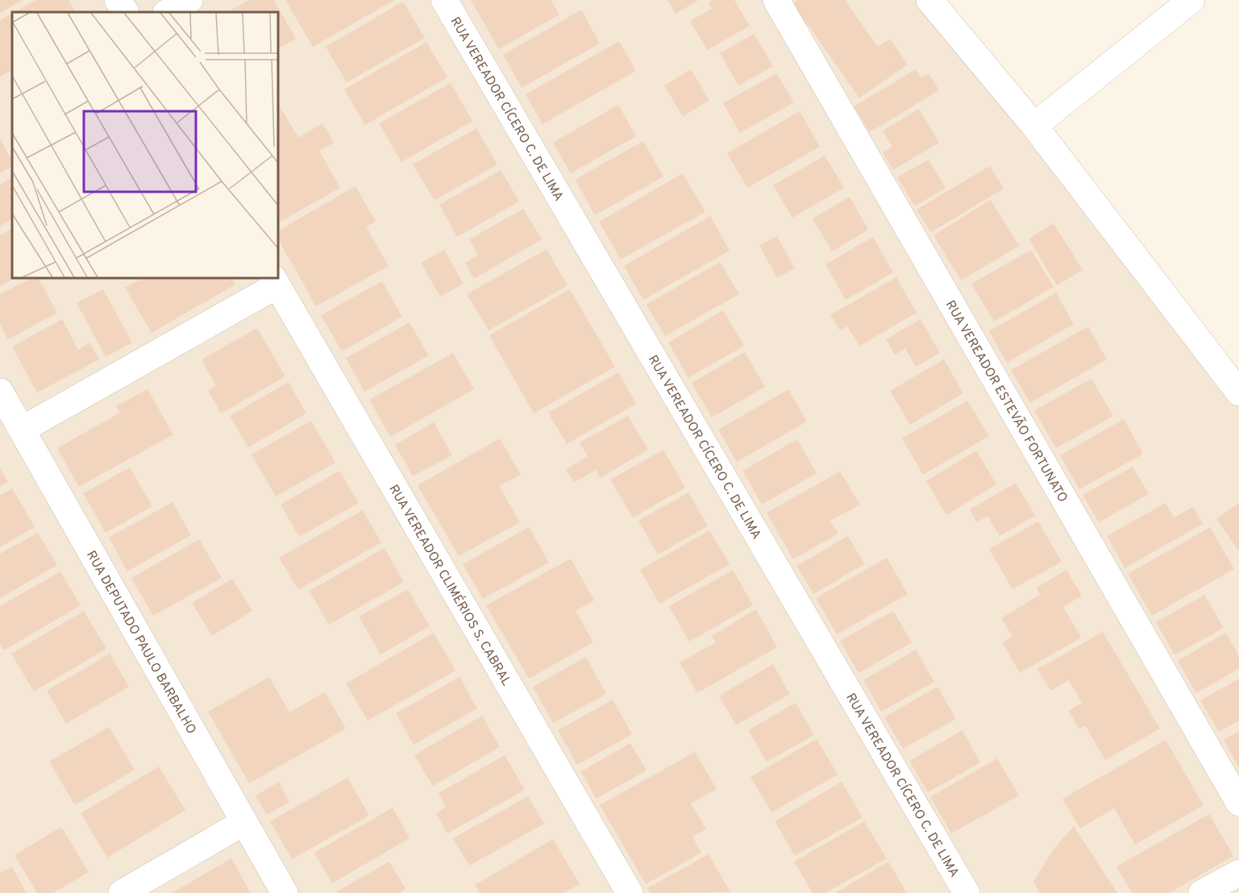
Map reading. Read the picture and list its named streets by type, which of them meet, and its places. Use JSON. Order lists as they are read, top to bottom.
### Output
{
  "streets": {
    "street": [
      "RUA VEREADOR CÍCERO C. DE LIMA",
      "RUA VEREADOR ESTEVÃO FORTUNATO",
      "RUA VEREADOR CLIMÉRIOS S. CABRAL",
      "RUA DEPUTADO PAULO BARBALHO"
    ]
  }
}
